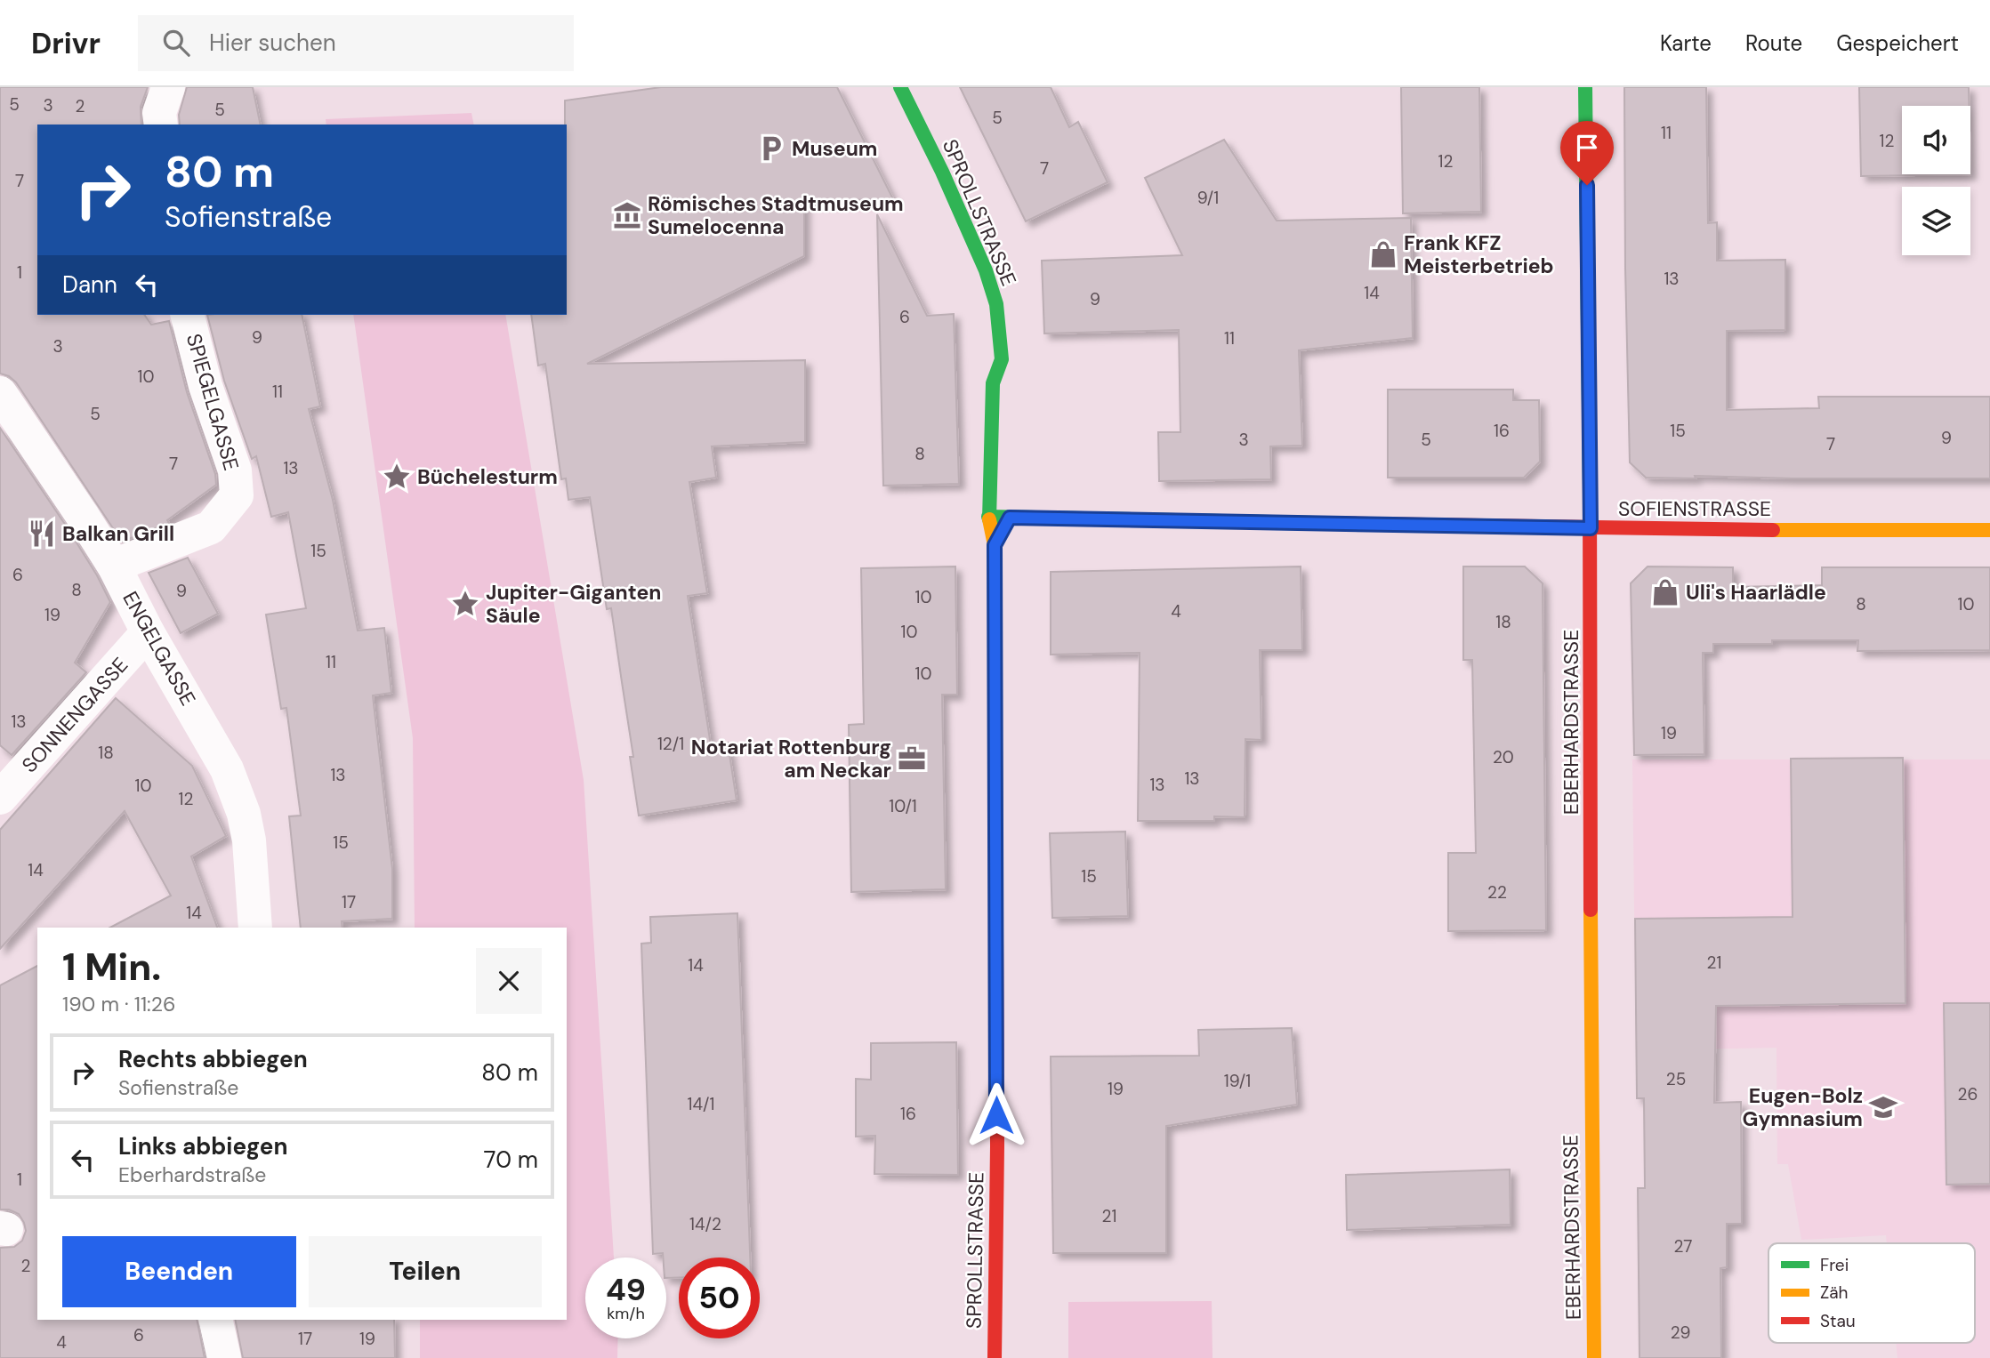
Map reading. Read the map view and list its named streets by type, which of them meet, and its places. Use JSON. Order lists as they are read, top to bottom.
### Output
{
  "streets": {
    "street": [
      "SPROLLSTRASSE",
      "SPIEGELGASSE",
      "SOFIENSTRASSE",
      "ENGELGASSE",
      "SONNENGASSE",
      "EBERHARDSTRASSE"
    ]
  },
  "crossings": [
    ["SPROLLSTRASSE", "SOFIENSTRASSE"],
    ["SPIEGELGASSE", "ENGELGASSE"],
    ["SOFIENSTRASSE", "EBERHARDSTRASSE"],
    ["ENGELGASSE", "SONNENGASSE"]
  ],
  "places": {
    "parking": ["Museum"],
    "museum": ["Römisches Stadtmuseum Sumelocenna"],
    "shop": ["Frank KFZ Meisterbetrieb", "Uli's Haarlädle"],
    "place": ["Büchelesturm", "Jupiter-Giganten Säule"],
    "restaurant": ["Balkan Grill"],
    "office": ["Notariat Rottenburg am Neckar"],
    "school or university": ["Eugen-Bolz Gymnasium"]
  },
  "house_numbers": [
    "5",
    "3",
    "2",
    "5",
    "5",
    "11",
    "12",
    "12",
    "7",
    "7",
    "9/1",
    "1",
    "13",
    "14",
    "9",
    "6",
    "9",
    "11",
    "3",
    "10",
    "11",
    "5",
    "16",
    "15",
    "9",
    "3",
    "5",
    "7",
    "8",
    "7",
    "13",
    "15",
    "6",
    "8",
    "9",
    "10",
    "8",
    "10",
    "4",
    "19",
    "18",
    "10",
    "11",
    "10",
    "13",
    "19",
    "12/1",
    "18",
    "20",
    "13",
    "13",
    "13",
    "10",
    "12",
    "10/1",
    "15",
    "14",
    "15",
    "22",
    "17",
    "14",
    "21",
    "14",
    "25",
    "19/1",
    "19",
    "26",
    "14/1",
    "16",
    "1",
    "21",
    "14/2",
    "27",
    "2",
    "29",
    "6",
    "17",
    "19",
    "4"
  ],
  "legend": ["Frei", "Zäh", "Stau"],
  "page": {
    "header": "Drivr",
    "search": "Hier suchen",
    "nav": ["Karte", "Route", "Gespeichert"],
    "turn": ["80 m", "Sofienstraße"],
    "then": "Dann",
    "heading": ["1 Min.", "190 m · 11:26"],
    "list": [
      {
        "name": "Rechts abbiegen",
        "note": "Sofienstraße",
        "value": "80 m"
      },
      {
        "name": "Links abbiegen",
        "note": "Eberhardstraße",
        "value": "70 m"
      }
    ],
    "buttons": ["Beenden", "Teilen"],
    "speed": "49 km/h",
    "limit": "50"
  }
}
